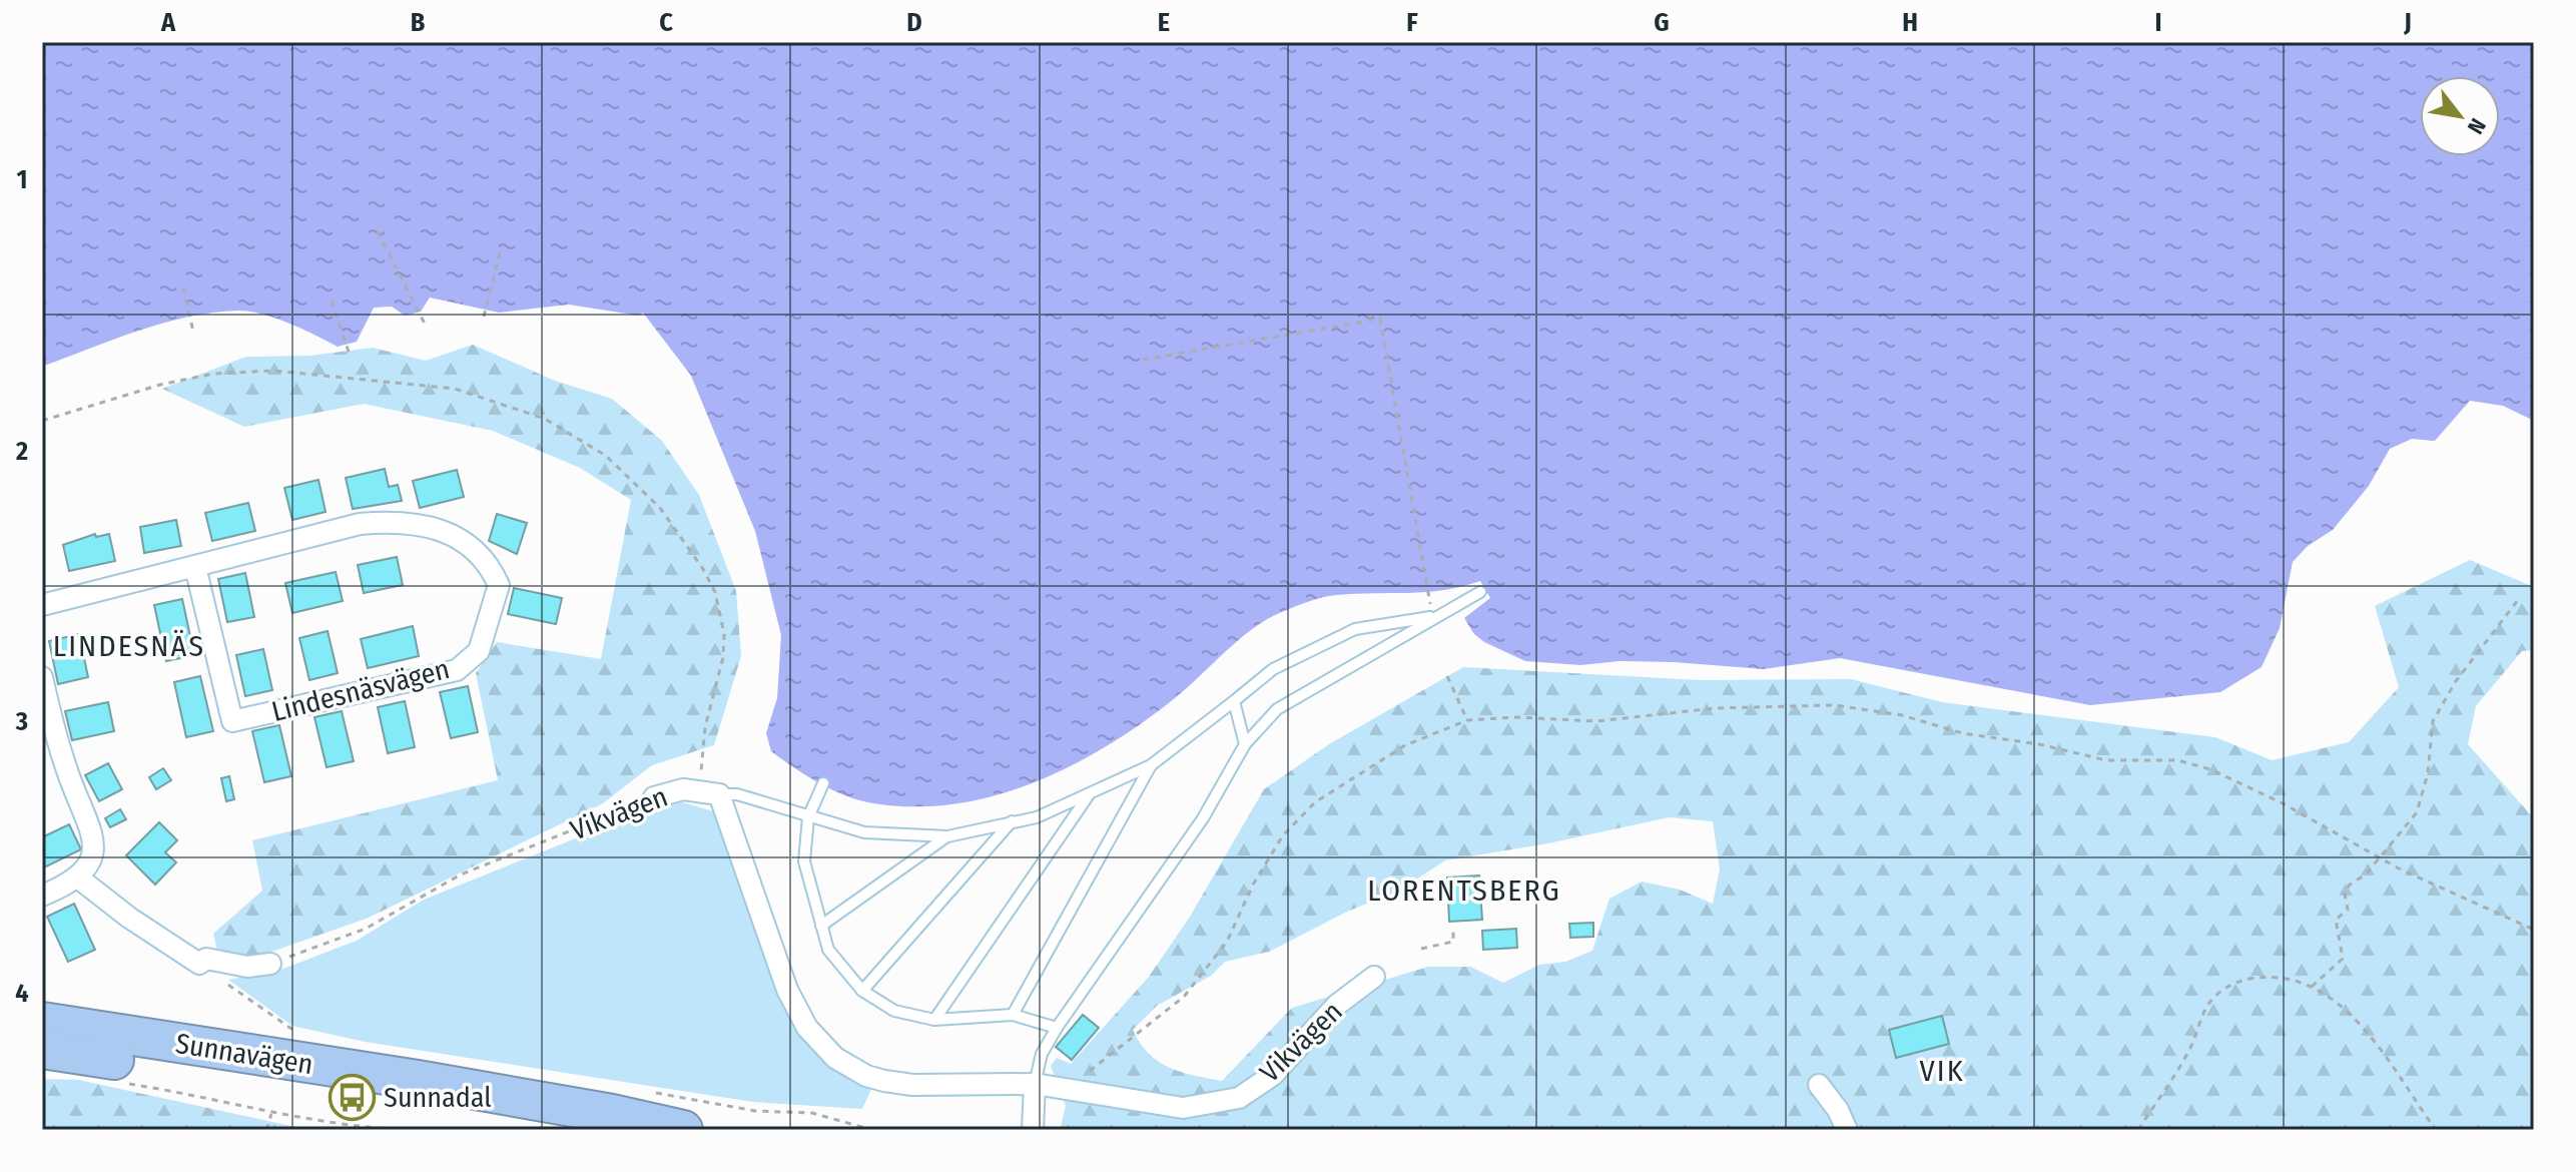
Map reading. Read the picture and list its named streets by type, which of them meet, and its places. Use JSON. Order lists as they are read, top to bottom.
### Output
{
  "streets": {
    "highway": ["Sunnavägen"],
    "street": ["Lindesnäsvägen", "Vikvägen"]
  },
  "districts": ["LINDESNÄS", "LORENTSBERG", "VIK"],
  "places": {
    "bus stop": ["Sunnadal"]
  },
  "north": "bottom right",
  "grid": {
    "columns": [
      "A",
      "B",
      "C",
      "D",
      "E",
      "F",
      "G",
      "H",
      "I",
      "J"
    ],
    "rows": [
      "1",
      "2",
      "3",
      "4"
    ]
  }
}
